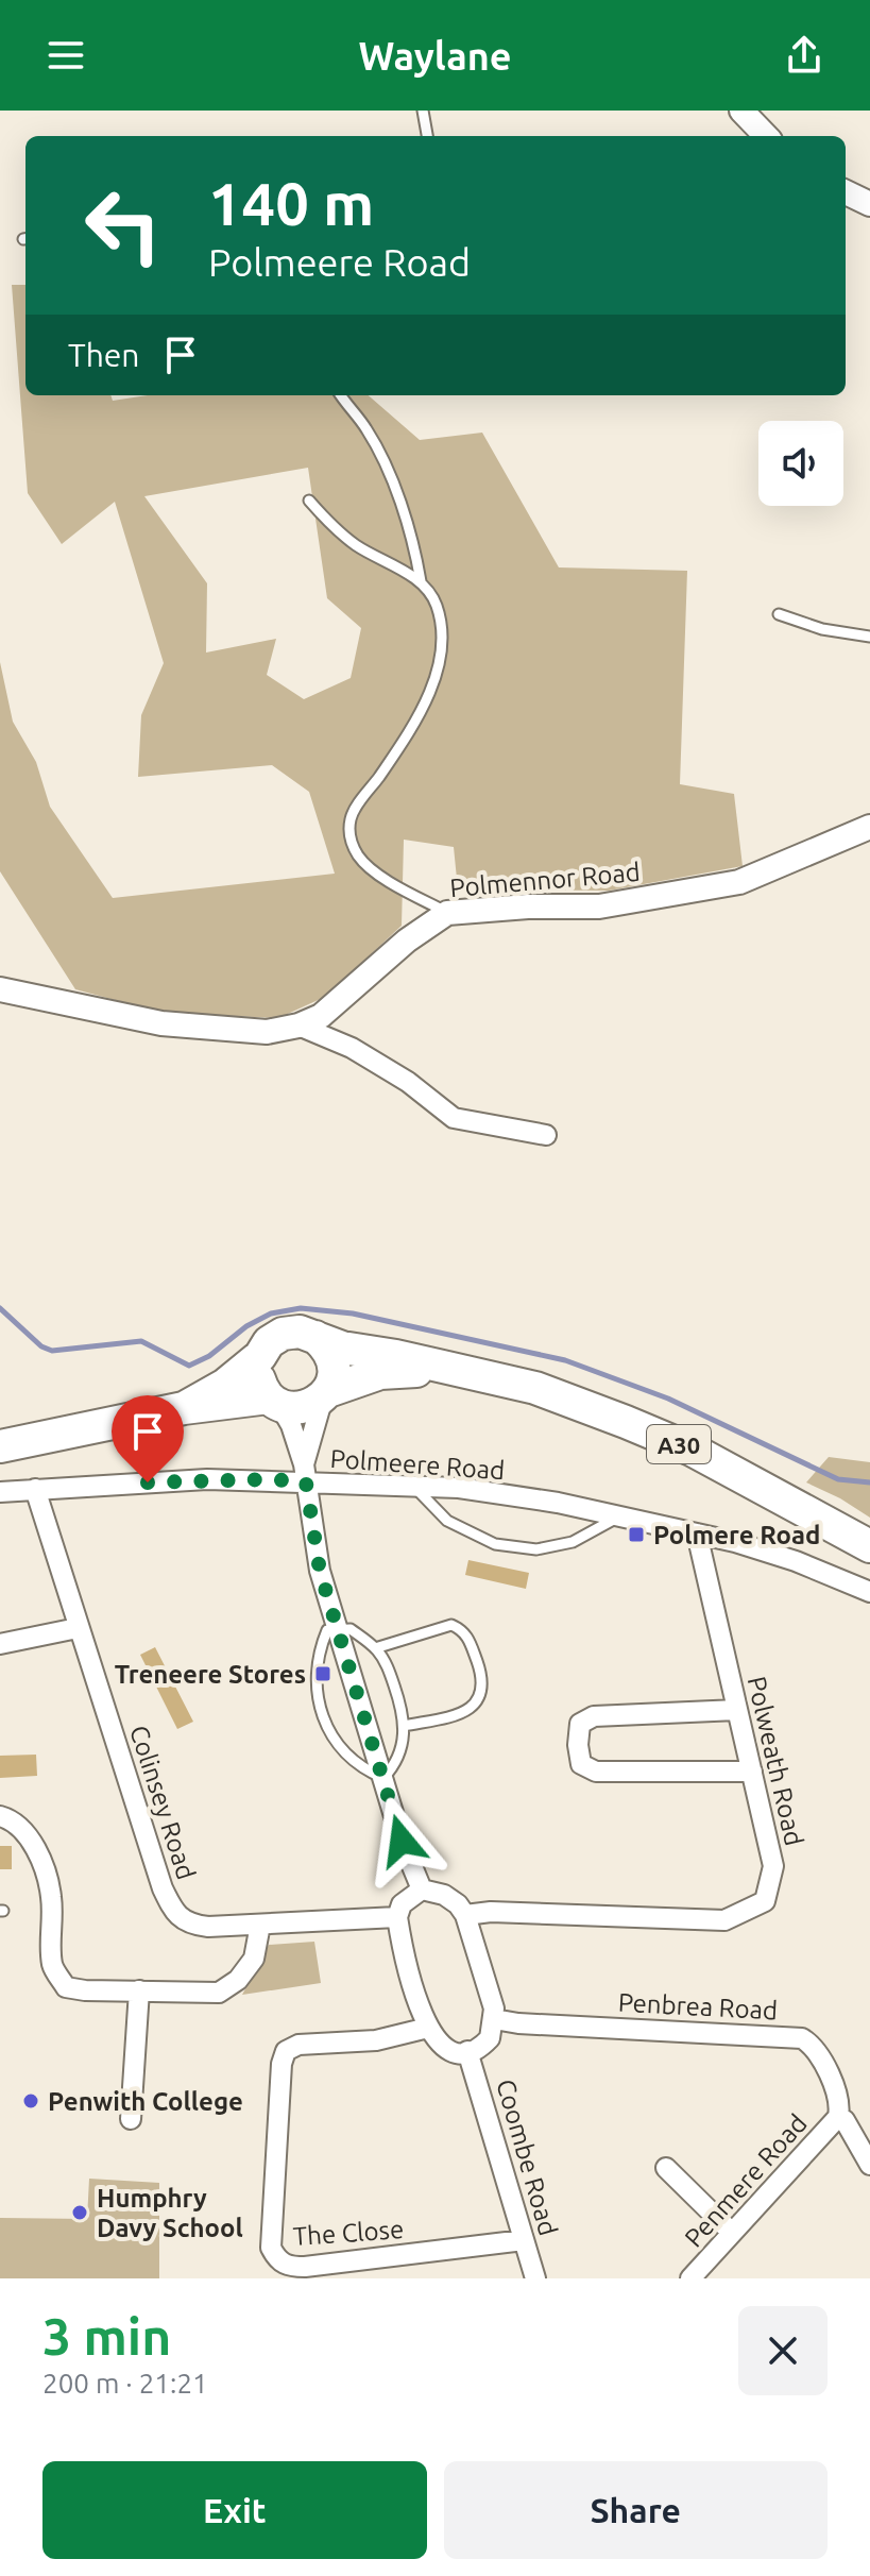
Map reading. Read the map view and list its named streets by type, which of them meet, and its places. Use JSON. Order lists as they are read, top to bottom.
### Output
{
  "streets": {
    "highway": ["A30"],
    "street": [
      "Polmennor Road",
      "Polmeere Road",
      "Polweath Road",
      "Colinsey Road",
      "Penbrea Road",
      "Coombe Road",
      "Penmere Road",
      "The Close"
    ]
  },
  "crossings": [
    ["Polmeere Road", "Polweath Road"],
    ["Polmeere Road", "Colinsey Road"],
    ["Penbrea Road", "Penmere Road"],
    ["Coombe Road", "The Close"]
  ],
  "places": {
    "transit": ["Polmere Road", "Treneere Stores"],
    "other": ["Penwith College", "Humphry Davy School"]
  },
  "page": {
    "header": "Waylane",
    "turn": ["140 m", "Polmeere Road"],
    "then": "Then",
    "heading": ["3 min", "200 m · 21:21"],
    "buttons": ["Exit", "Share"]
  }
}
